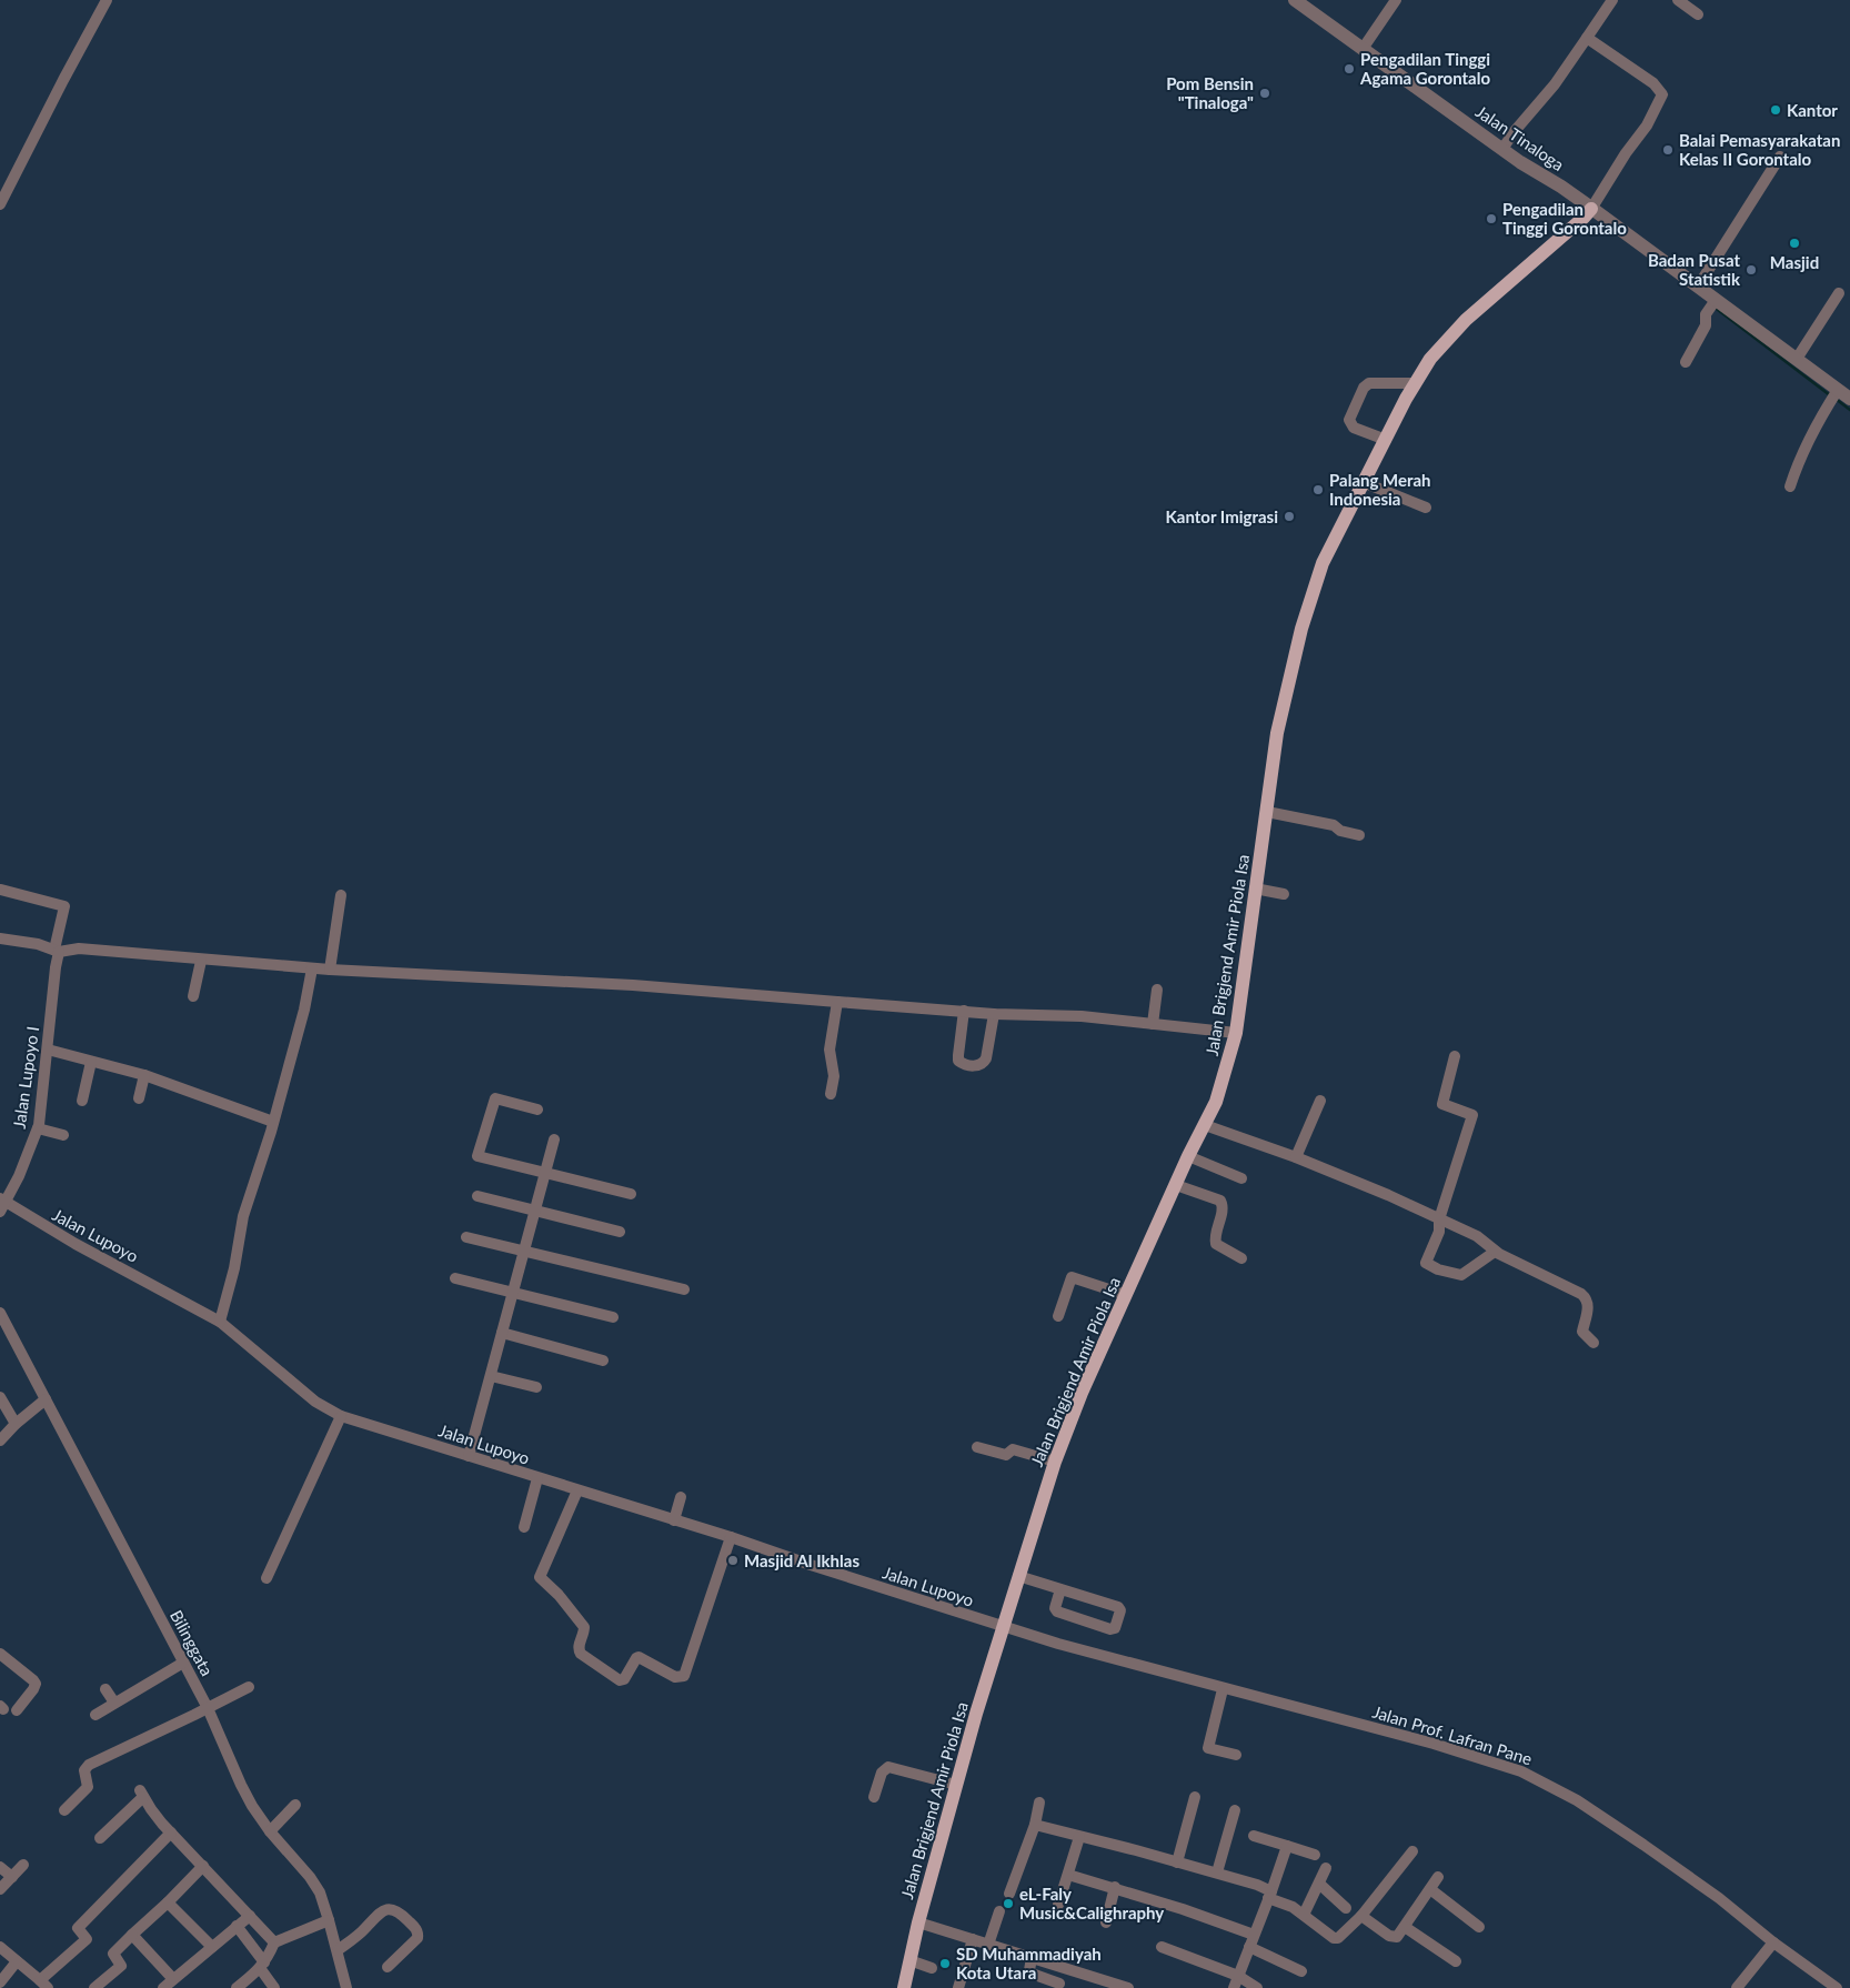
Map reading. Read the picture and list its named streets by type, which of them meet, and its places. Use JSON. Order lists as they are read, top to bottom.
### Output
{
  "streets": {
    "main road": ["Jalan Brigjend Amir Piola Isa"],
    "street": [
      "Jalan Tinaloga",
      "Jalan Lupoyo I",
      "Jalan Lupoyo",
      "Bilinggata",
      "Jalan Prof. Lafran Pane"
    ]
  },
  "crossings": [
    ["Jalan Tinaloga", "Jalan Brigjend Amir Piola Isa"],
    ["Jalan Brigjend Amir Piola Isa", "Jalan Lupoyo"],
    ["Jalan Brigjend Amir Piola Isa", "Jalan Prof. Lafran Pane"],
    ["Jalan Lupoyo I", "Jalan Lupoyo"],
    ["Jalan Lupoyo", "Jalan Prof. Lafran Pane"]
  ],
  "places": [
    "Pengadilan Tinggi Agama Gorontalo",
    "Pom Bensin \"Tinaloga\"",
    "Kantor",
    "Balai Pemasyarakatan Kelas II Gorontalo",
    "Pengadilan Tinggi Gorontalo",
    "Masjid",
    "Badan Pusat Statistik",
    "Palang Merah Indonesia",
    "Kantor Imigrasi",
    "Masjid Al Ikhlas",
    "eL-Faly Music&Calighraphy",
    "SD Muhammadiyah Kota Utara"
  ]
}
